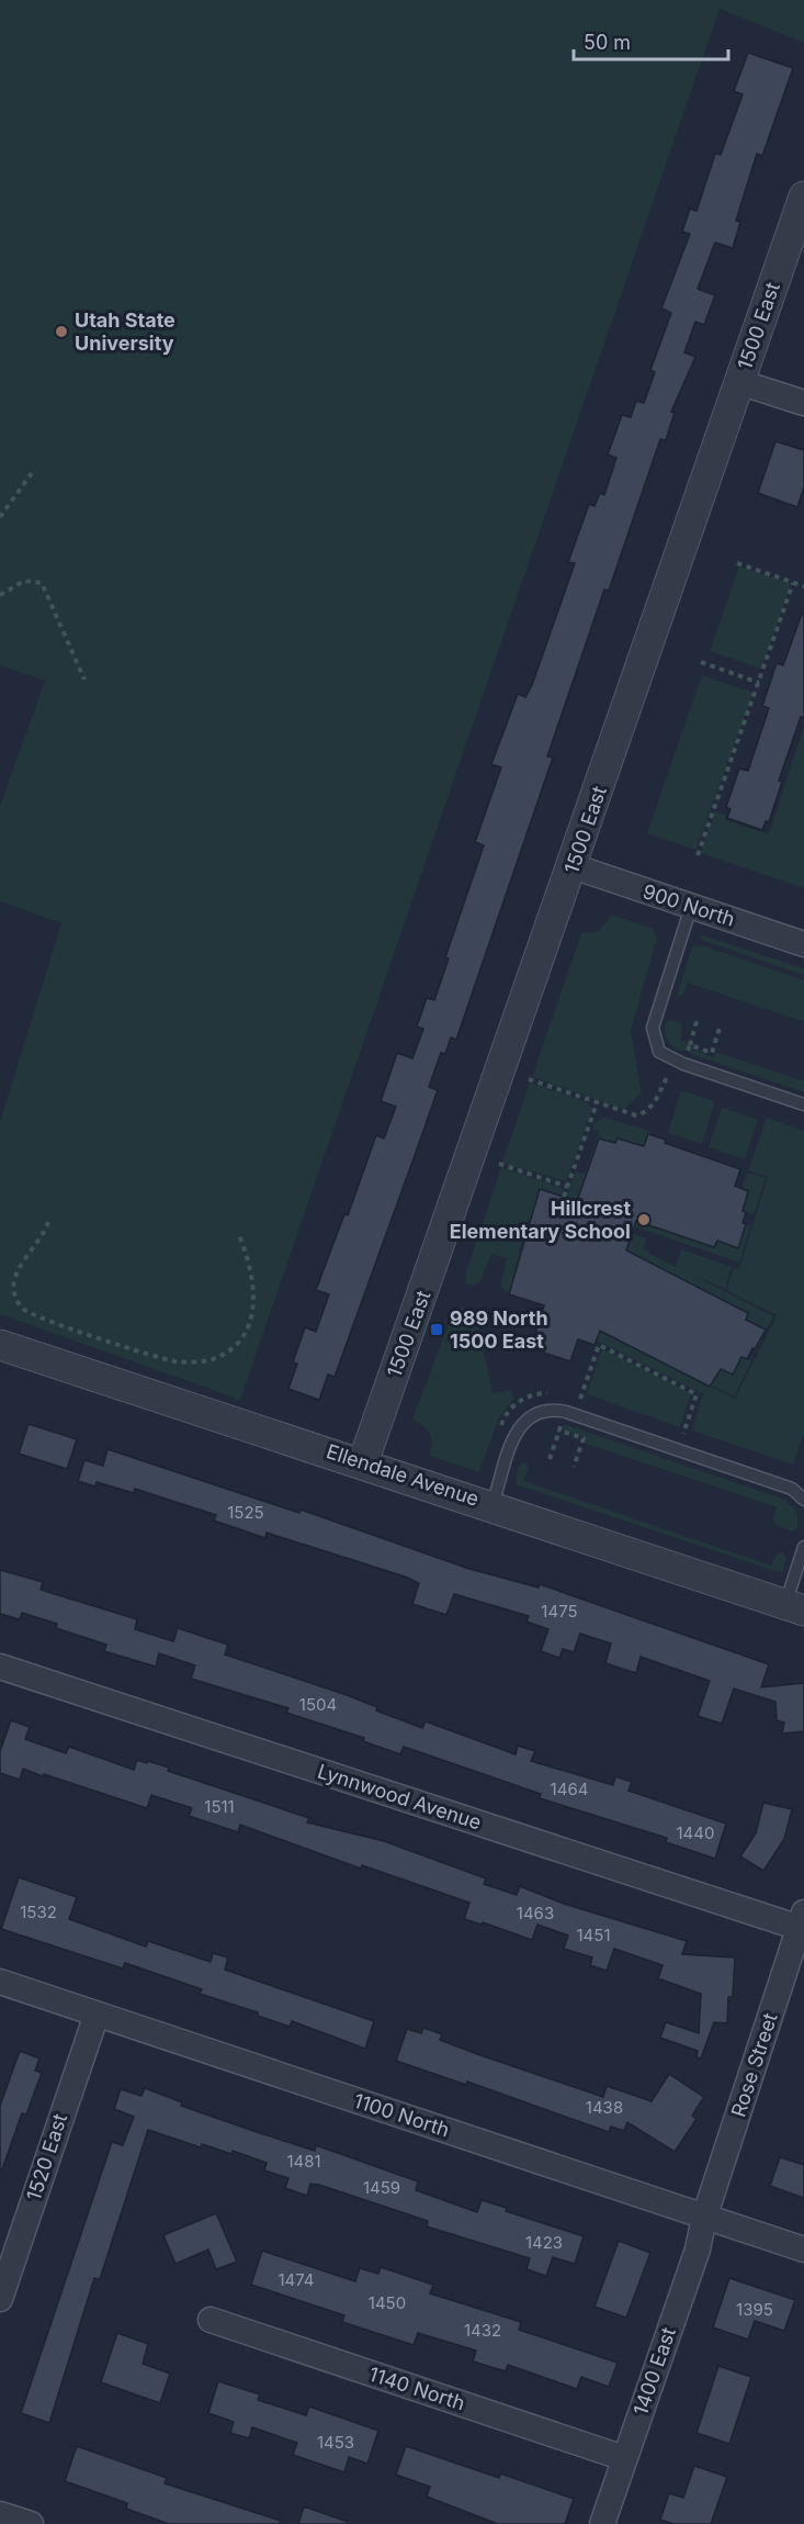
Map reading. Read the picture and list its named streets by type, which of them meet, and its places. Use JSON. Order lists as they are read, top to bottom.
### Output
{
  "streets": {
    "street": [
      "1500 East",
      "900 North",
      "Ellendale Avenue",
      "Lynnwood Avenue",
      "Rose Street",
      "1100 North",
      "1520 East",
      "1400 East",
      "1140 North"
    ]
  },
  "crossings": [
    ["1500 East", "900 North"],
    ["1500 East", "Ellendale Avenue"],
    ["Lynnwood Avenue", "Rose Street"],
    ["Rose Street", "1100 North"],
    ["Rose Street", "1400 East"],
    ["1100 North", "1520 East"],
    ["1100 North", "1400 East"],
    ["1400 East", "1140 North"]
  ],
  "places": {
    "other": ["Utah State University", "Hillcrest Elementary School"],
    "transit": ["989 North 1500 East"]
  },
  "house_numbers": [
    "1525",
    "1475",
    "1504",
    "1464",
    "1511",
    "1440",
    "1532",
    "1463",
    "1451",
    "1438",
    "1481",
    "1459",
    "1423",
    "1474",
    "1450",
    "1395",
    "1432",
    "1453"
  ],
  "scale_bar": "50 m"
}
